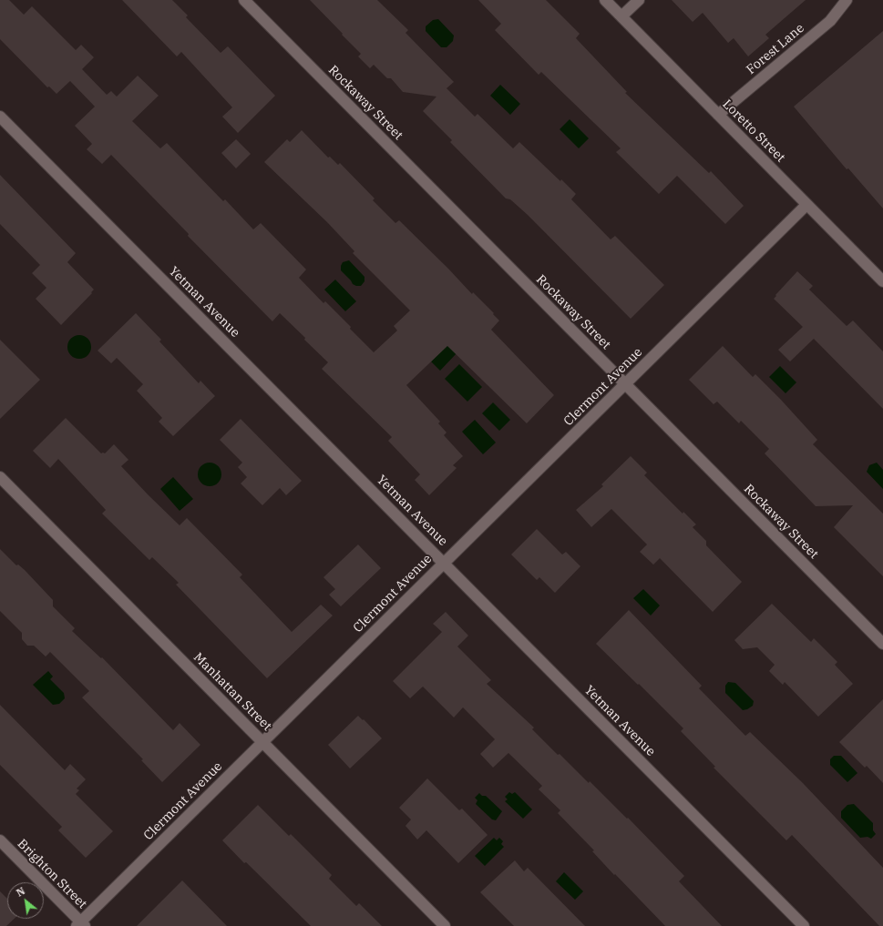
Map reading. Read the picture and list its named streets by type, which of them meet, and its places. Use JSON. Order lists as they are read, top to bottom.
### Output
{
  "streets": {
    "street": [
      "Forest Lane",
      "Rockaway Street",
      "Loretto Street",
      "Yetman Avenue",
      "Clermont Avenue",
      "Manhattan Street",
      "Brighton Street"
    ]
  },
  "crossings": [
    ["Forest Lane", "Loretto Street"],
    ["Rockaway Street", "Clermont Avenue"],
    ["Loretto Street", "Clermont Avenue"],
    ["Yetman Avenue", "Clermont Avenue"],
    ["Clermont Avenue", "Manhattan Street"],
    ["Clermont Avenue", "Brighton Street"]
  ],
  "north": "top left"
}
